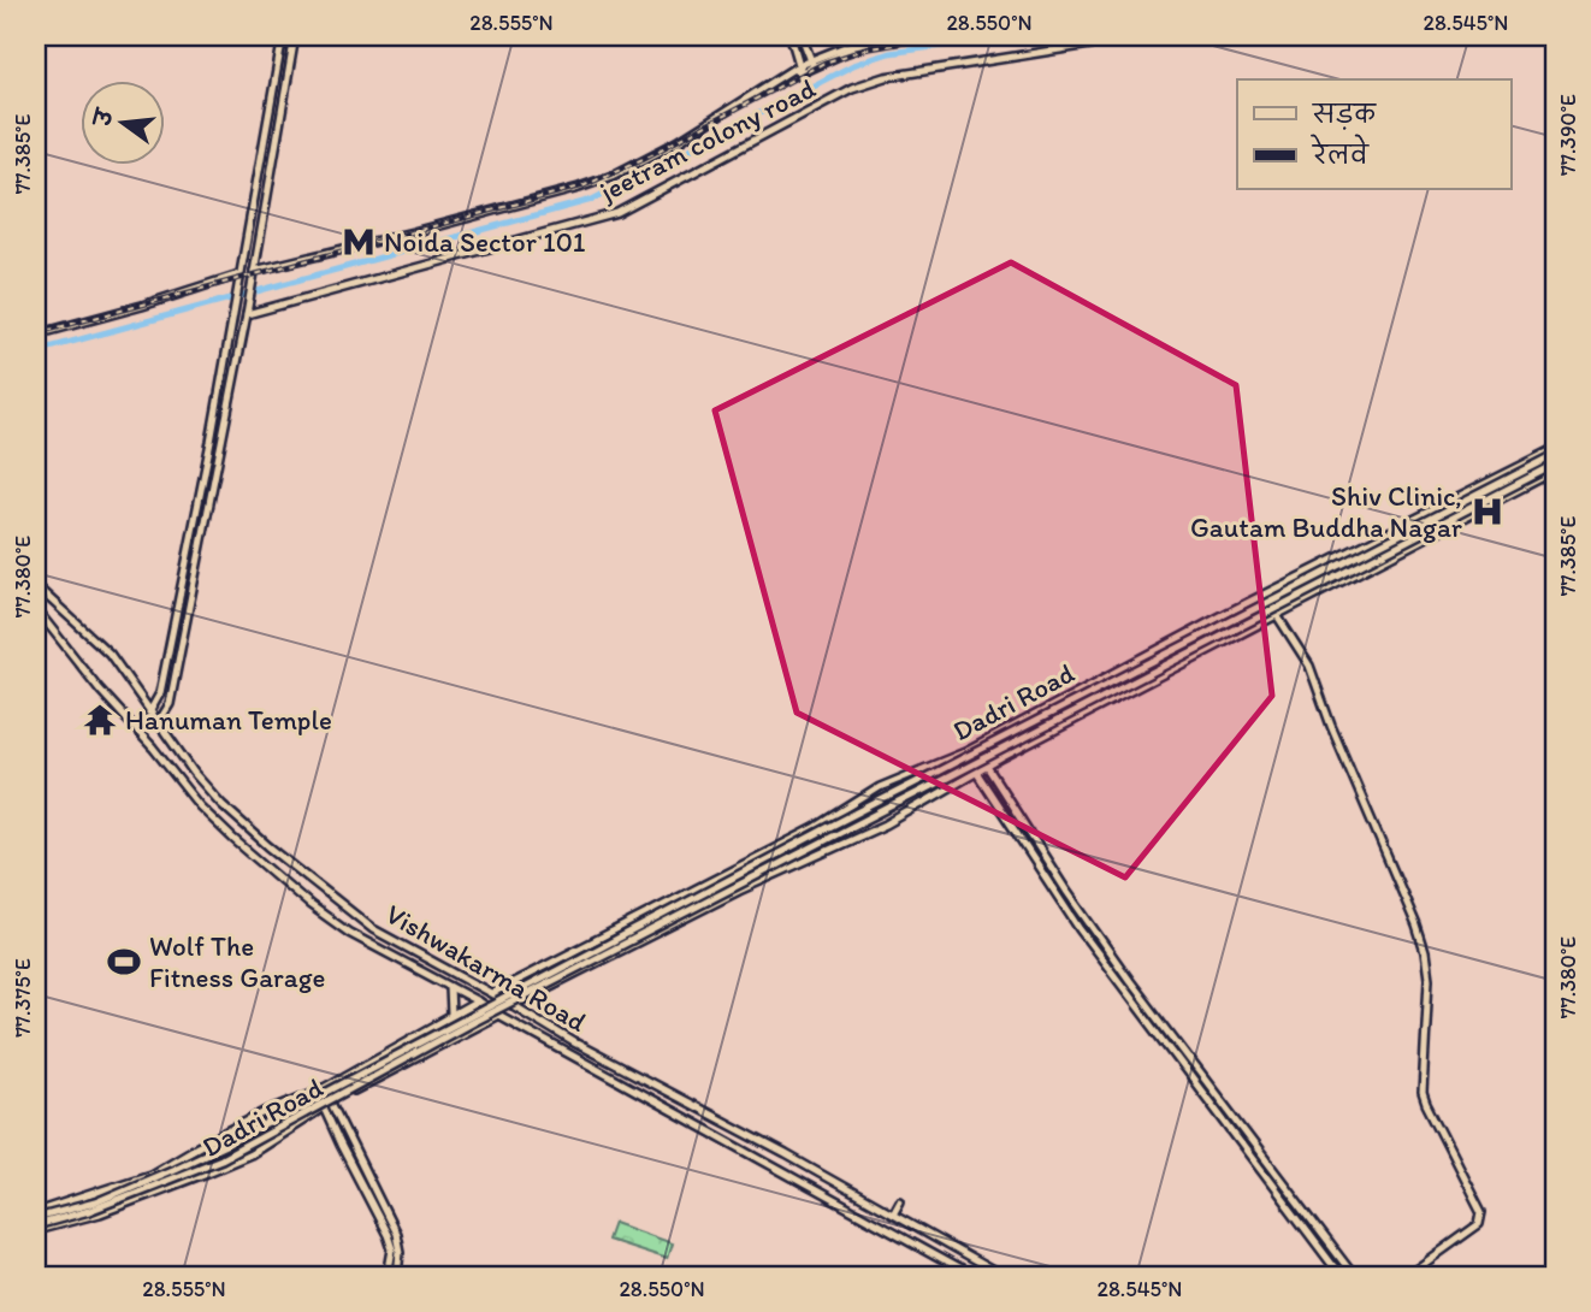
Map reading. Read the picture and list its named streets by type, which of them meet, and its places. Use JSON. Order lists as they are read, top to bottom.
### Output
{
  "streets": {
    "street": ["jeetram colony road", "Dadri Road", "Vishwakarma Road"]
  },
  "crossings": [
    ["Dadri Road", "Vishwakarma Road"]
  ],
  "places": {
    "metro station": ["Noida Sector 101"],
    "hospital": ["Shiv Clinic, Gautam Buddha Nagar"],
    "temple": ["Hanuman Temple"],
    "sports": ["Wolf The Fitness Garage"]
  },
  "legend": ["सड़क", "रेलवे"],
  "north": "left",
  "coordinates": [
    "28.555°N",
    "28.550°N",
    "28.545°N",
    "77.390°E",
    "77.385°E",
    "77.380°E",
    "77.375°E"
  ]
}
